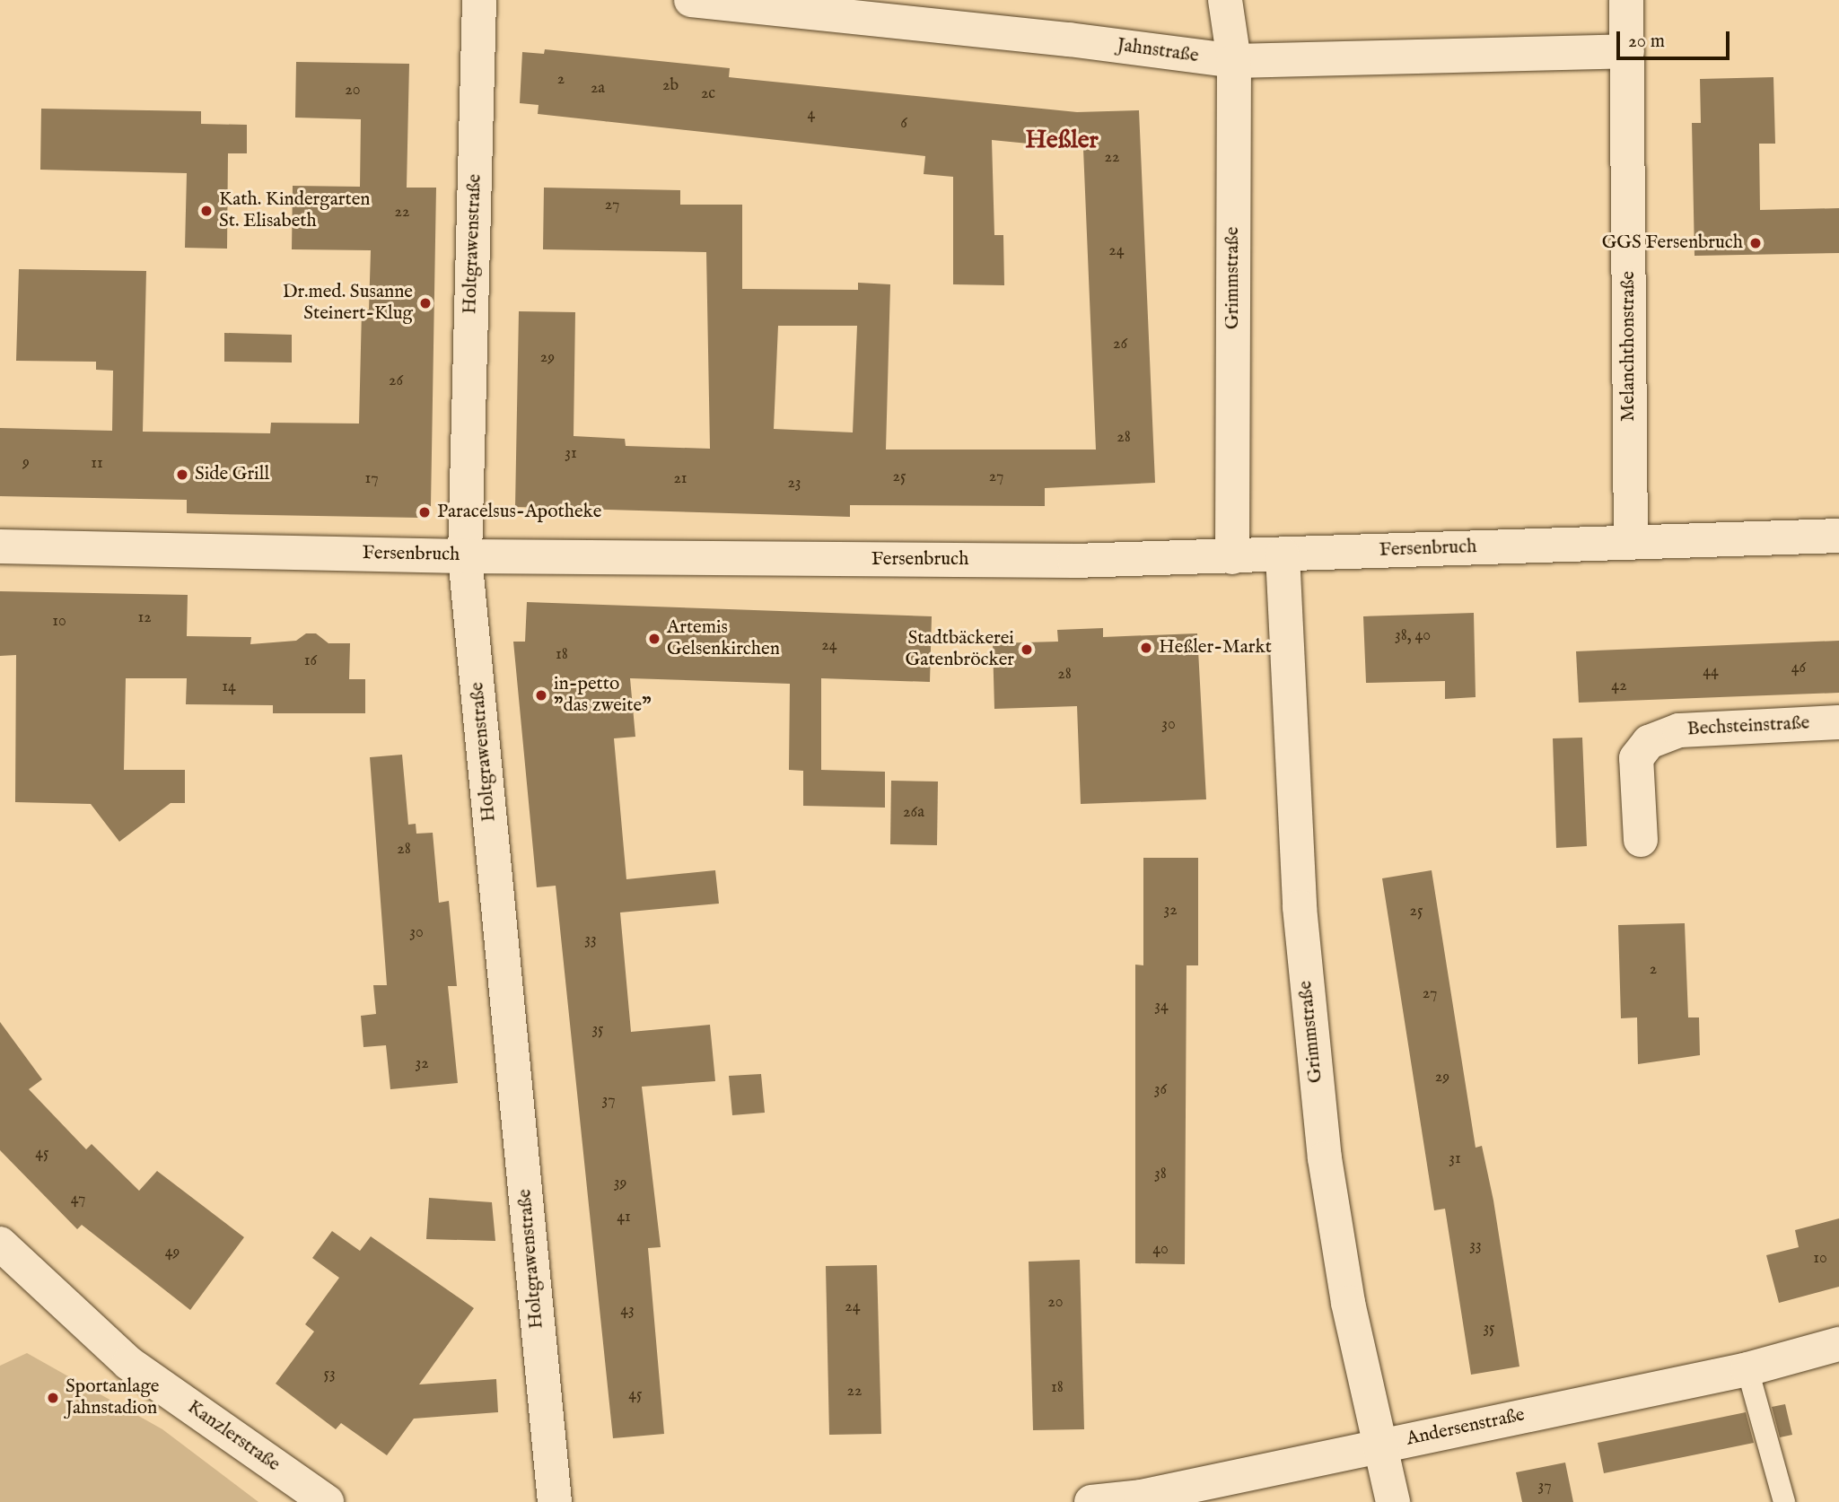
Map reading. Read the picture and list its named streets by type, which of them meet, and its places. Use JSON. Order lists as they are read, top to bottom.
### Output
{
  "streets": {
    "street": [
      "Jahnstraße",
      "Holtgrawenstraße",
      "Grimmstraße",
      "Melanchthonstraße",
      "Fersenbruch",
      "Bechsteinstraße",
      "Andersenstraße",
      "Kanzlerstraße"
    ]
  },
  "crossings": [
    ["Jahnstraße", "Grimmstraße"],
    ["Jahnstraße", "Melanchthonstraße"],
    ["Holtgrawenstraße", "Fersenbruch"],
    ["Grimmstraße", "Fersenbruch"],
    ["Grimmstraße", "Andersenstraße"],
    ["Melanchthonstraße", "Fersenbruch"]
  ],
  "districts": ["Heßler"],
  "places": [
    "Kath. Kindergarten St. Elisabeth",
    "GGS Fersenbruch",
    "Dr.med. Susanne Steinert-Klug",
    "Side Grill",
    "Paracelsus-Apotheke",
    "Artemis Gelsenkirchen",
    "Heßler-Markt",
    "Stadtbäckerei Gatenbröcker",
    "in-petto \"das zweite\"",
    "Sportanlage Jahnstadion"
  ],
  "house_numbers": [
    "2",
    "2b",
    "2a",
    "20",
    "2c",
    "4",
    "6",
    "22",
    "27",
    "22",
    "24",
    "26",
    "29",
    "26",
    "28",
    "31",
    "9",
    "11",
    "25",
    "27",
    "17",
    "21",
    "23",
    "12",
    "10",
    "38, 40",
    "24",
    "18",
    "16",
    "46",
    "44",
    "28",
    "42",
    "14",
    "30",
    "26a",
    "28",
    "32",
    "25",
    "30",
    "33",
    "2",
    "27",
    "34",
    "35",
    "32",
    "29",
    "36",
    "37",
    "45",
    "31",
    "38",
    "39",
    "47",
    "41",
    "33",
    "40",
    "49",
    "10",
    "20",
    "24",
    "43",
    "35",
    "53",
    "18",
    "22",
    "45",
    "37"
  ],
  "scale_bar": "20 m"
}
